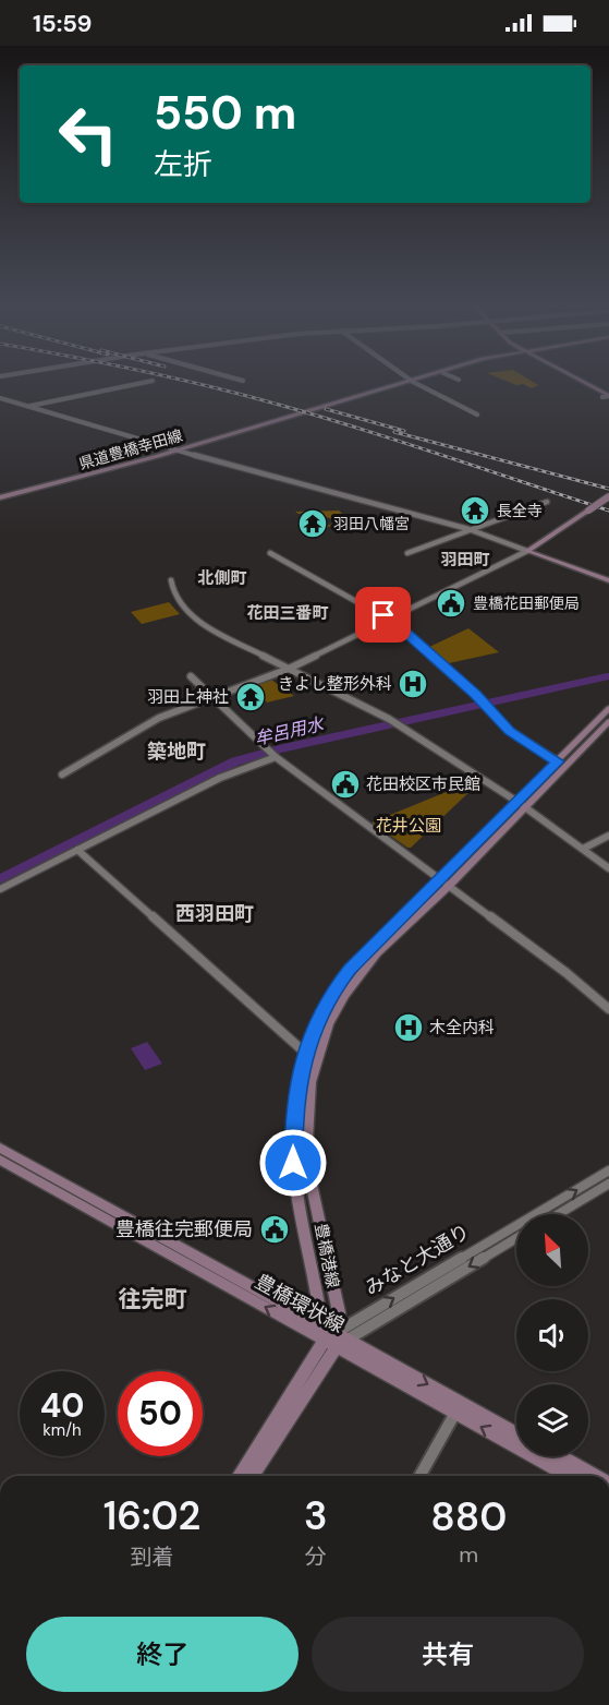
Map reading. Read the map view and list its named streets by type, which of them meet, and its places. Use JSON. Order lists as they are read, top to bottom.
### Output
{
  "streets": {
    "main road": [
      "県道豊橋幸田線",
      "豊橋港線",
      "みなと大通り",
      "豊橋環状線"
    ]
  },
  "crossings": [
    ["豊橋港線", "みなと大通り"],
    ["豊橋港線", "豊橋環状線"],
    ["みなと大通り", "豊橋環状線"]
  ],
  "districts": [
    "羽田町",
    "北側町",
    "花田三番町",
    "築地町",
    "西羽田町",
    "往完町"
  ],
  "water": ["牟呂用水"],
  "parks": ["花井公園"],
  "places": {
    "temple": ["長全寺", "羽田八幡宮", "羽田上神社"],
    "public building": ["豊橋花田郵便局", "花田校区市民館", "豊橋往完郵便局"],
    "hospital": ["きよし整形外科", "木全内科"]
  },
  "north": "top left",
  "page": {
    "status": "15:59",
    "turn": ["550 m", "左折"],
    "speed": "40 km/h",
    "limit": "50",
    "eta": [
      "16:02",
      "到着",
      "3",
      "分",
      "880",
      "m"
    ],
    "buttons": ["終了", "共有"]
  }
}
